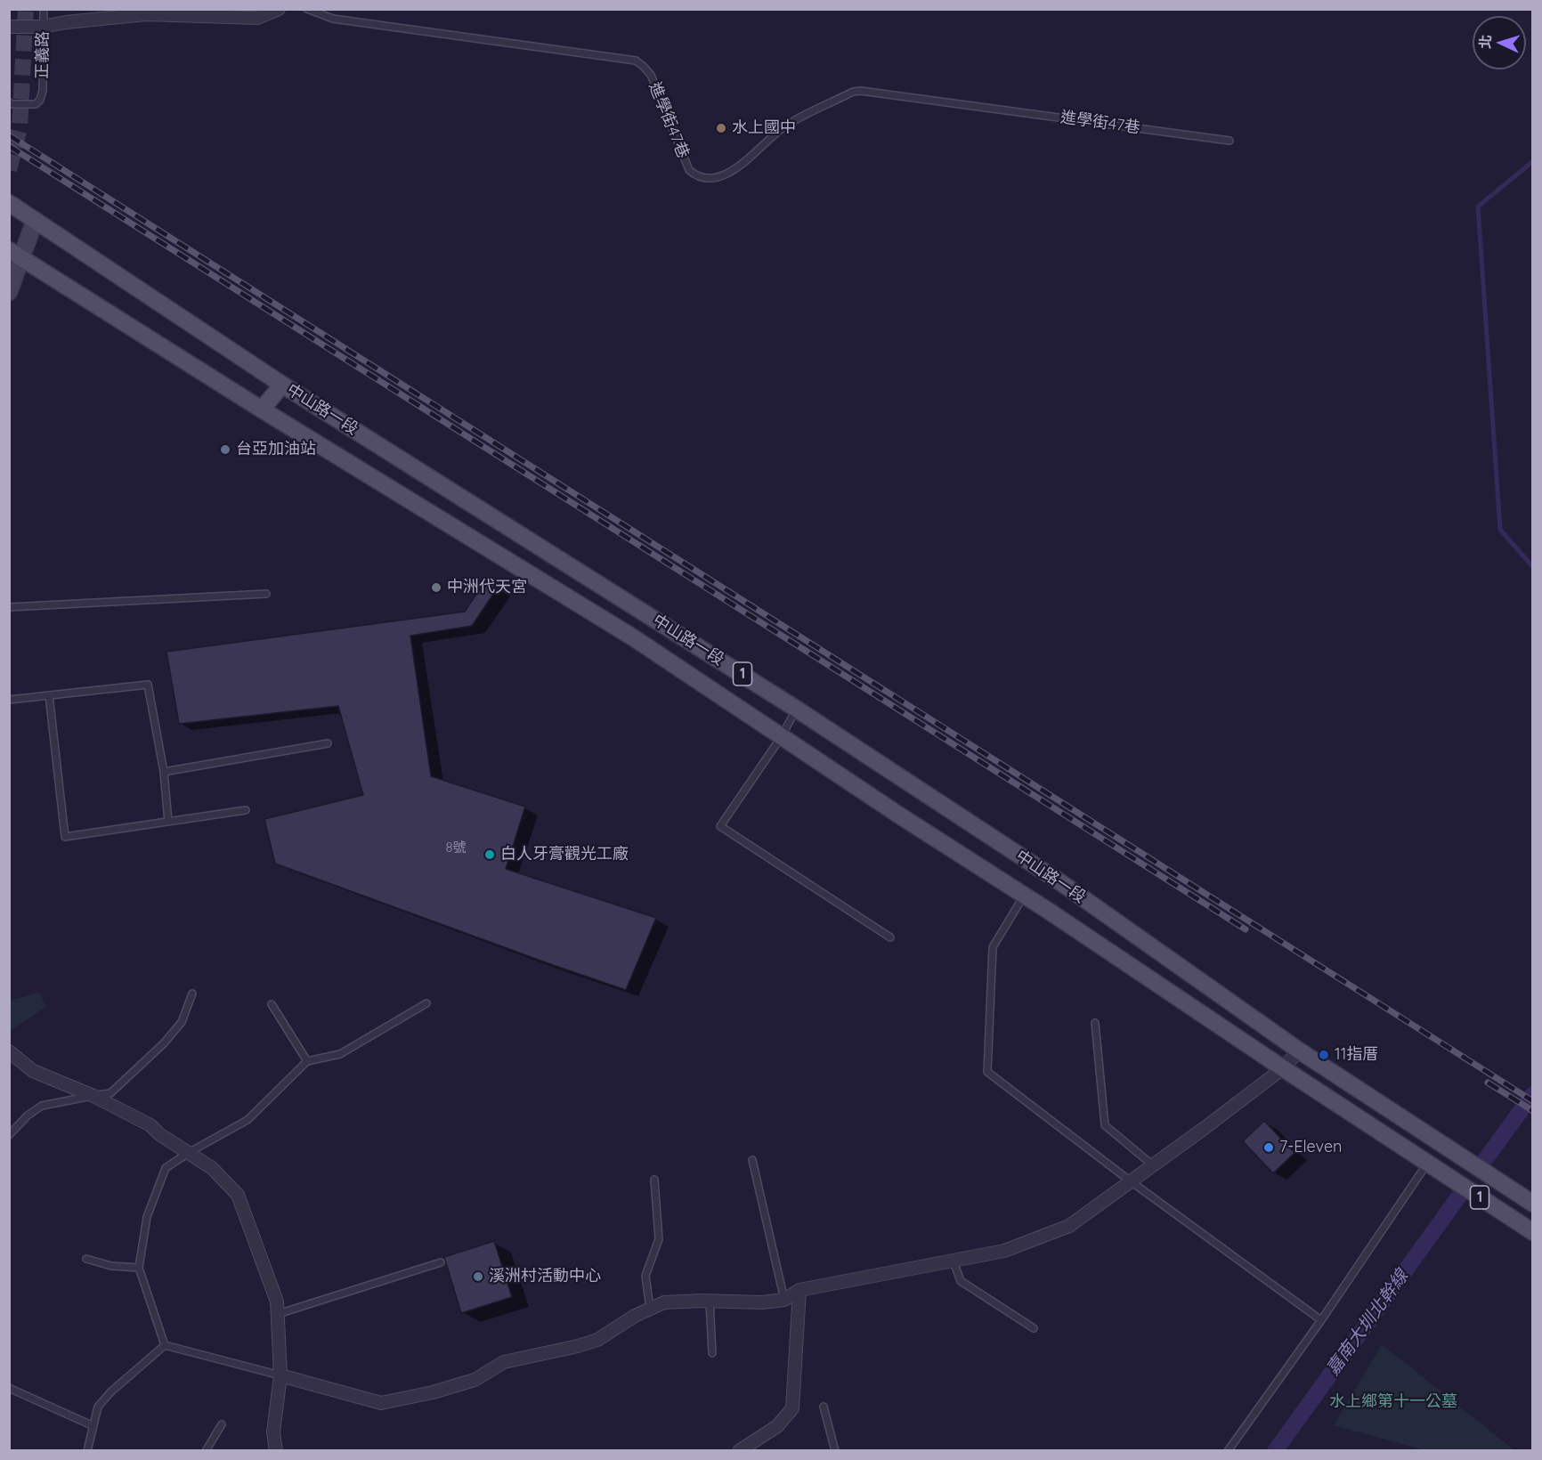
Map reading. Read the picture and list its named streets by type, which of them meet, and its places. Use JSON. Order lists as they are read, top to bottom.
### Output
{
  "streets": {
    "main road": ["中山路一段", "1"],
    "lane": ["正義路", "進學街47巷"]
  },
  "crossings": [
    ["中山路一段", "1"]
  ],
  "water": ["嘉南大圳北幹線"],
  "parks": ["水上鄉第十一公墓"],
  "places": [
    "水上國中",
    "台亞加油站",
    "中洲代天宮",
    "白人牙膏觀光工廠",
    "11指厝",
    "7-Eleven",
    "溪洲村活動中心"
  ],
  "house_numbers": ["8號"],
  "north": "left"
}
